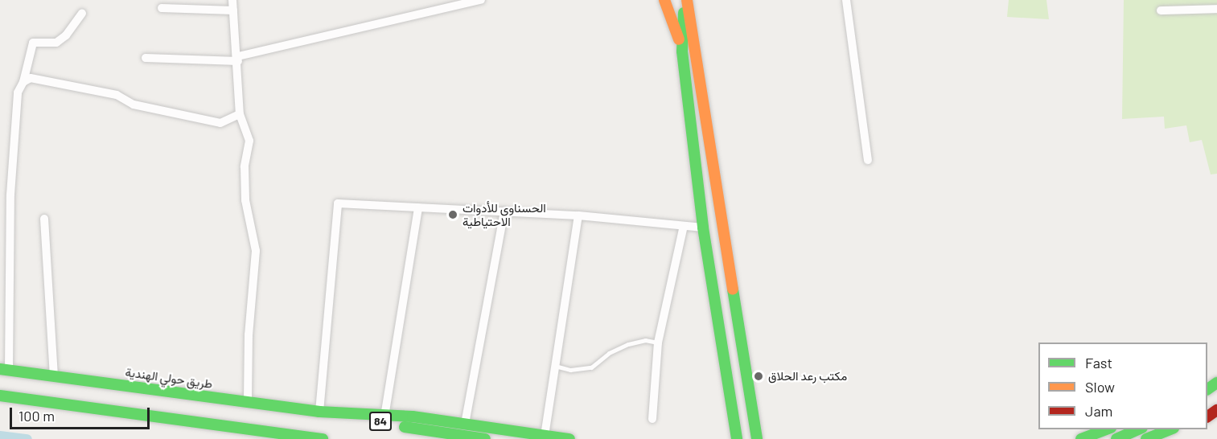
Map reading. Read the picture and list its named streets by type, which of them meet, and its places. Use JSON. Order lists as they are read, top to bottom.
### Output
{
  "streets": {
    "main road": ["طريق حولي الهندية", "84"]
  },
  "crossings": [
    ["طريق حولي الهندية", "84"]
  ],
  "places": ["الحسناوي للأدوات الاحتياطية", "مكتب رعد الحلاق"],
  "legend": ["Fast", "Slow", "Jam"],
  "scale_bar": "100 m"
}
